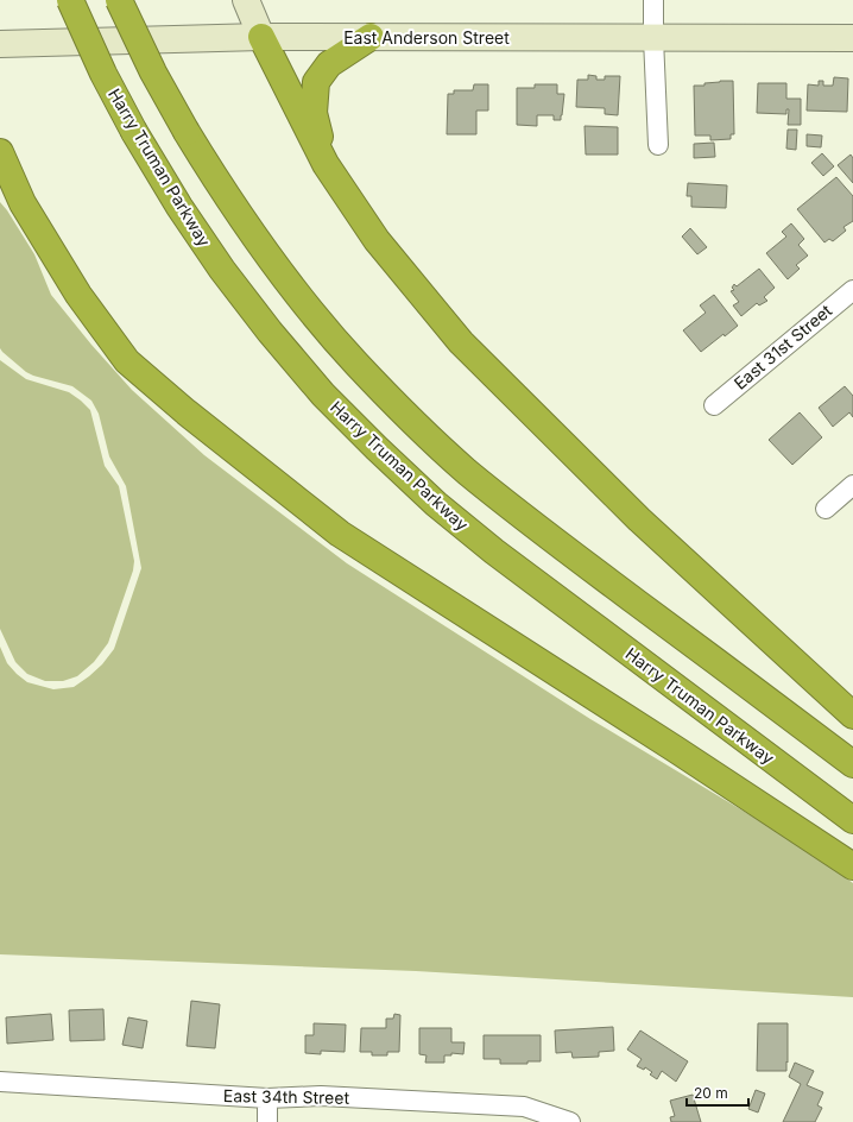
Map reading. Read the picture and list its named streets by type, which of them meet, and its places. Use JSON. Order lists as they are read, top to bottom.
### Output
{
  "streets": {
    "highway": ["Harry Truman Parkway"],
    "main road": ["East Anderson Street"],
    "street": ["East 31st Street", "East 34th Street"]
  },
  "scale_bar": "20 m"
}
